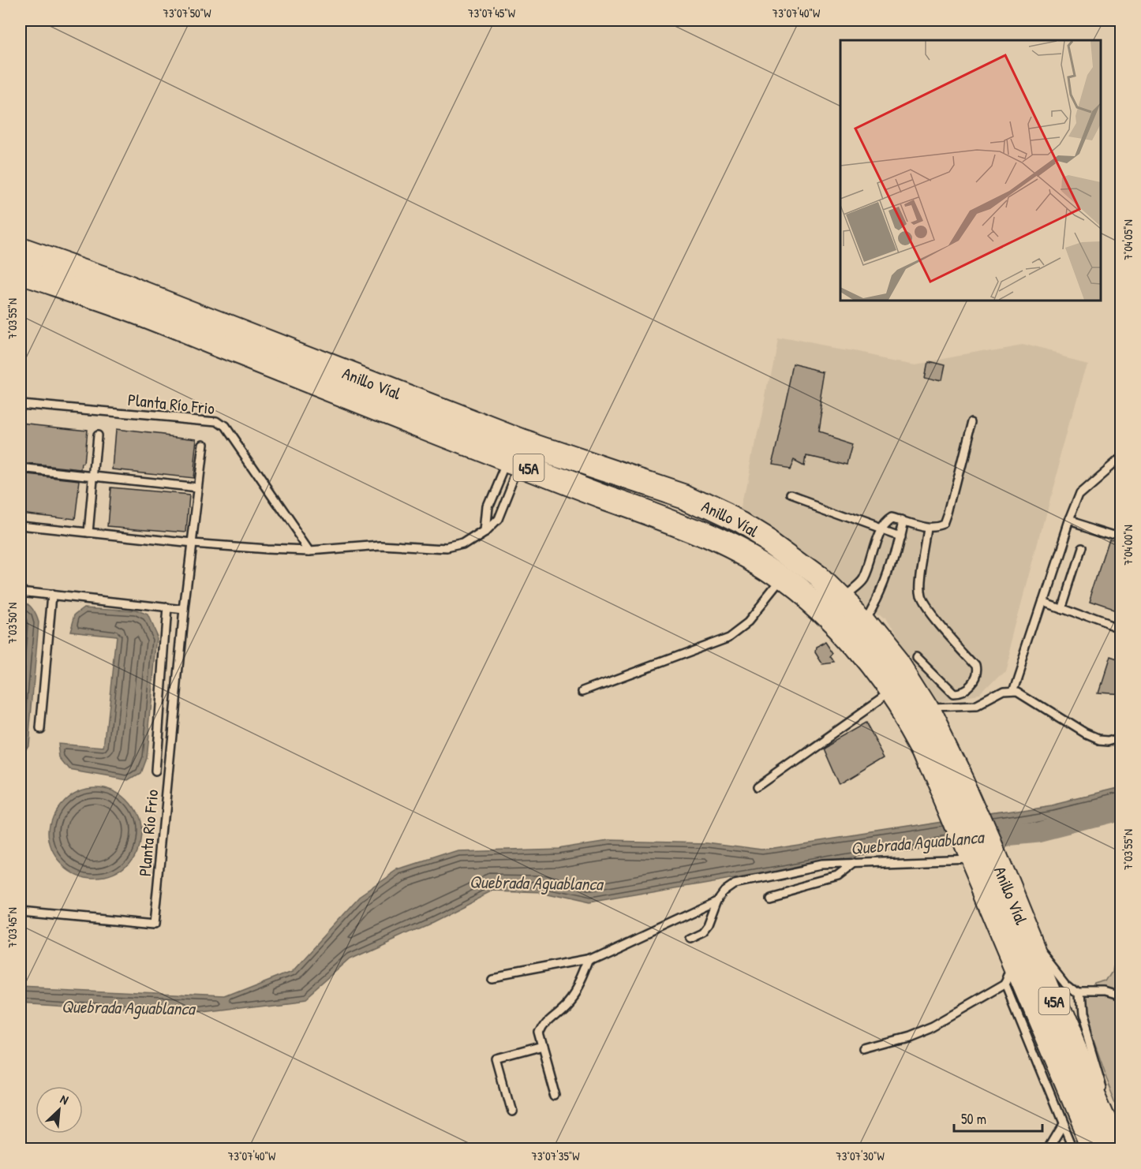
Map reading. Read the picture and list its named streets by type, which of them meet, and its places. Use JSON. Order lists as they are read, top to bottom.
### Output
{
  "streets": {
    "highway": ["Anillo Víal", "45A"],
    "lane": ["Planta Río Frio"]
  },
  "water": ["Quebrada Aguablanca"],
  "scale_bar": "50 m",
  "north": "top right",
  "coordinates": [
    "73°07'50\"W",
    "73°07'45\"W",
    "73°07'40\"W",
    "7°04'05\"N",
    "7°03'55\"N",
    "7°04'00\"N",
    "7°03'50\"N",
    "7°03'45\"N",
    "73°07'35\"W",
    "73°07'30\"W"
  ]
}
